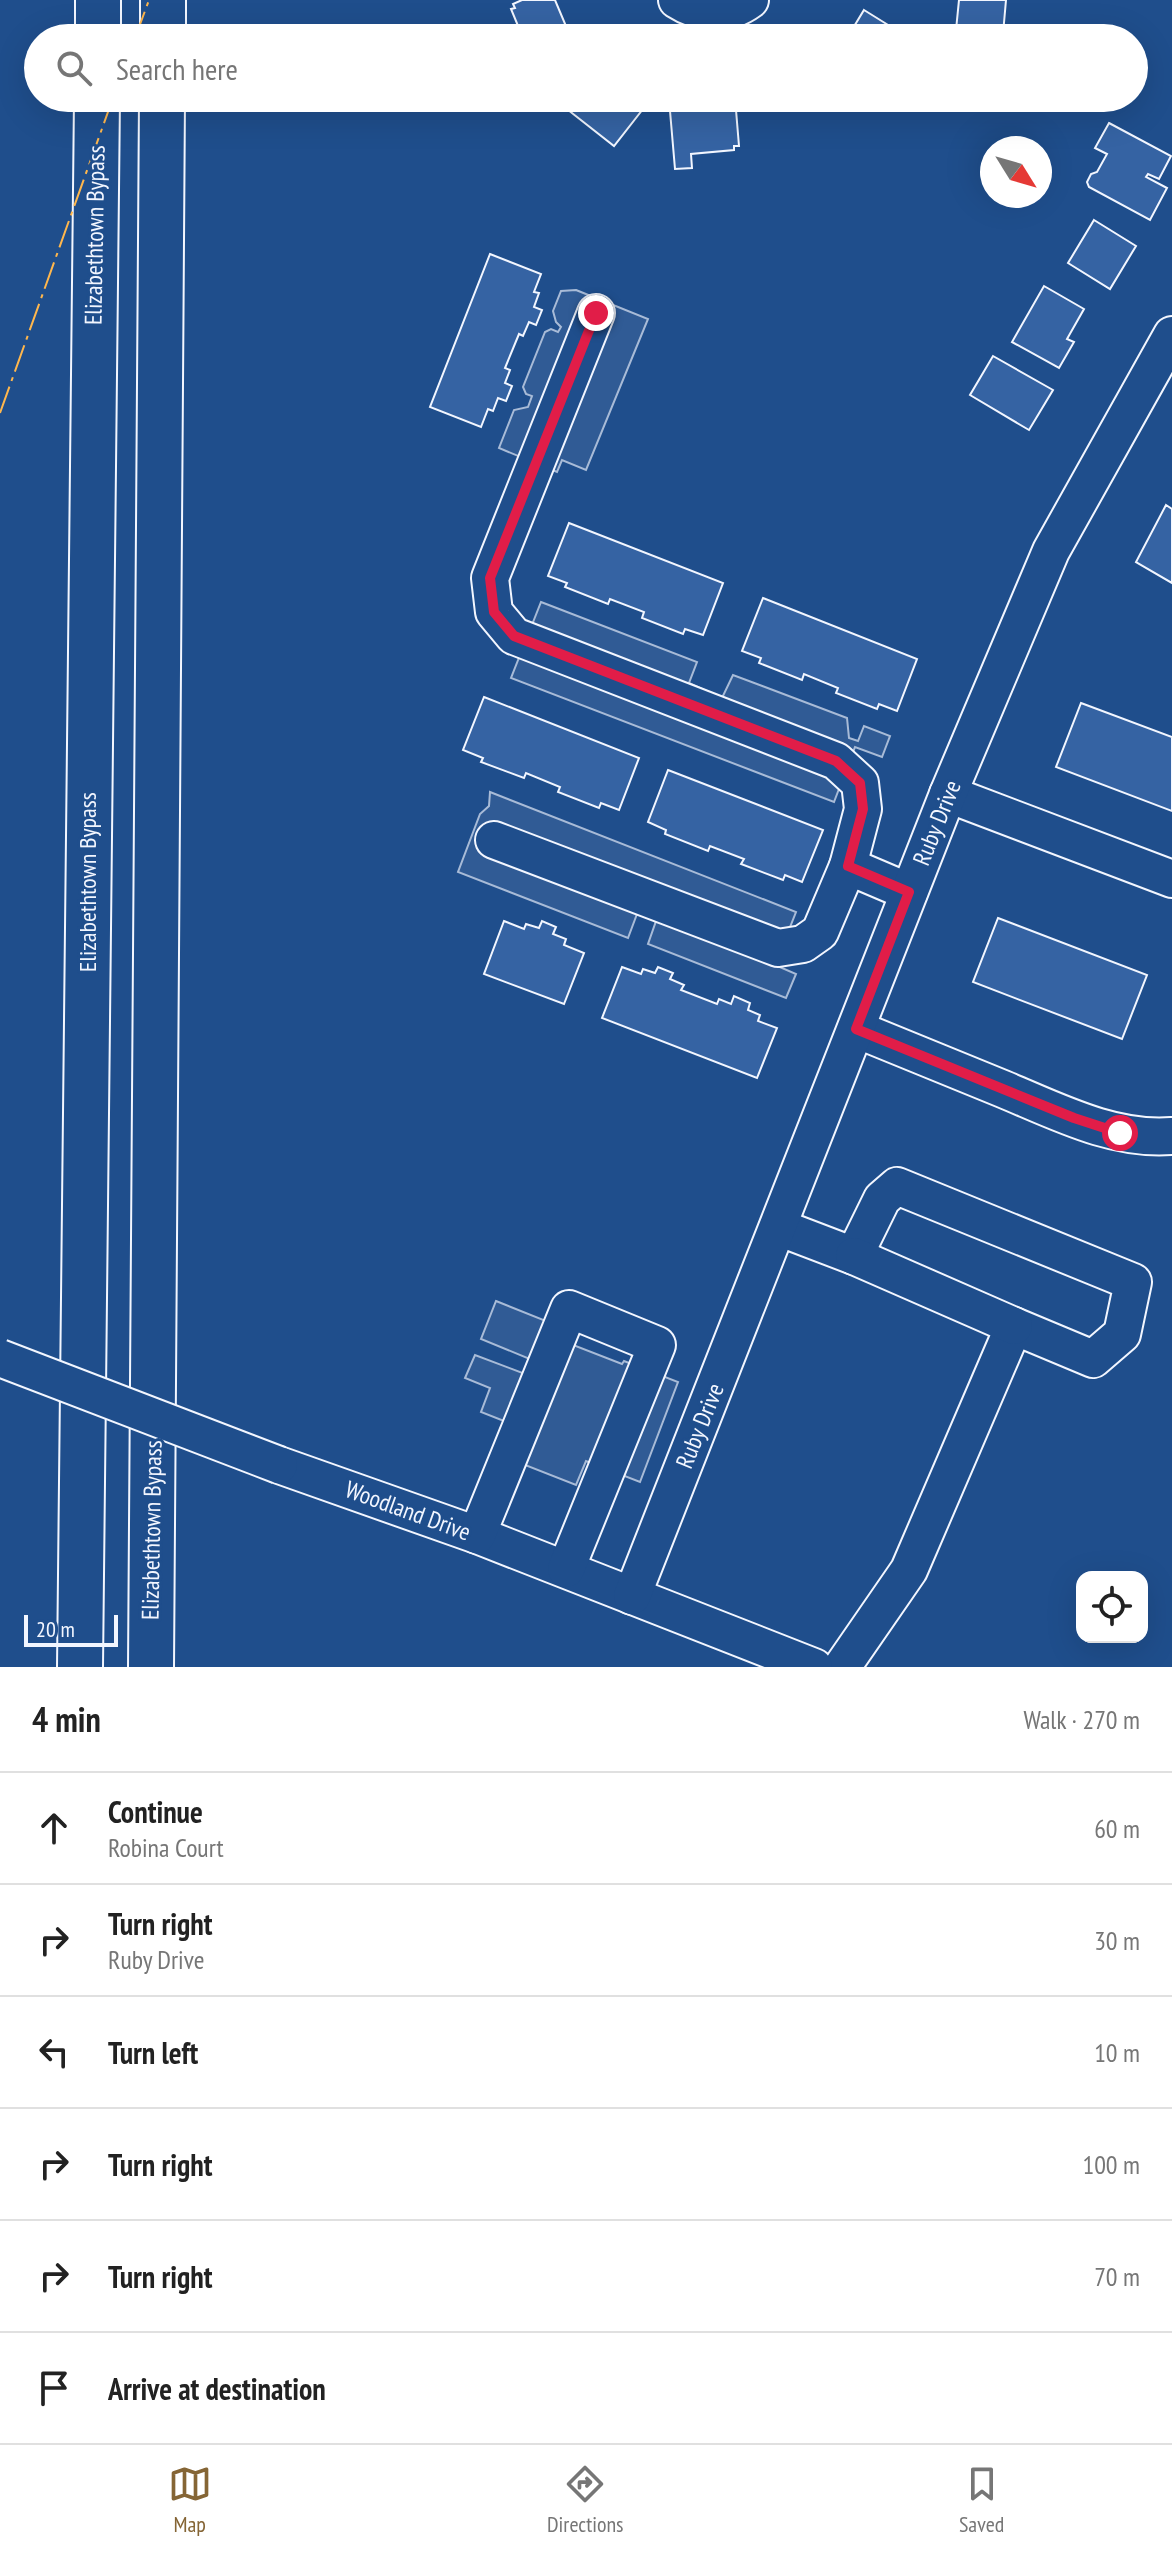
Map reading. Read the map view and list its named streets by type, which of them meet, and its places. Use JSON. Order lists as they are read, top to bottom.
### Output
{
  "streets": {
    "highway": ["Elizabethtown Bypass"],
    "street": ["Ruby Drive", "Woodland Drive"]
  },
  "crossings": [
    ["Ruby Drive", "Woodland Drive"]
  ],
  "scale_bar": "20 m",
  "north": "bottom right",
  "page": {
    "search": "Search here",
    "scale": "20 m",
    "heading": ["4 min", "Walk · 270 m"],
    "list": [
      ["Continue", "Robina Court", "60 m"],
      ["Turn right", "Ruby Drive", "30 m"],
      ["Turn left", "10 m"],
      ["Turn right", "100 m"],
      ["Turn right", "70 m"],
      "Arrive at destination"
    ],
    "nav": ["Map", "Directions", "Saved"]
  }
}
